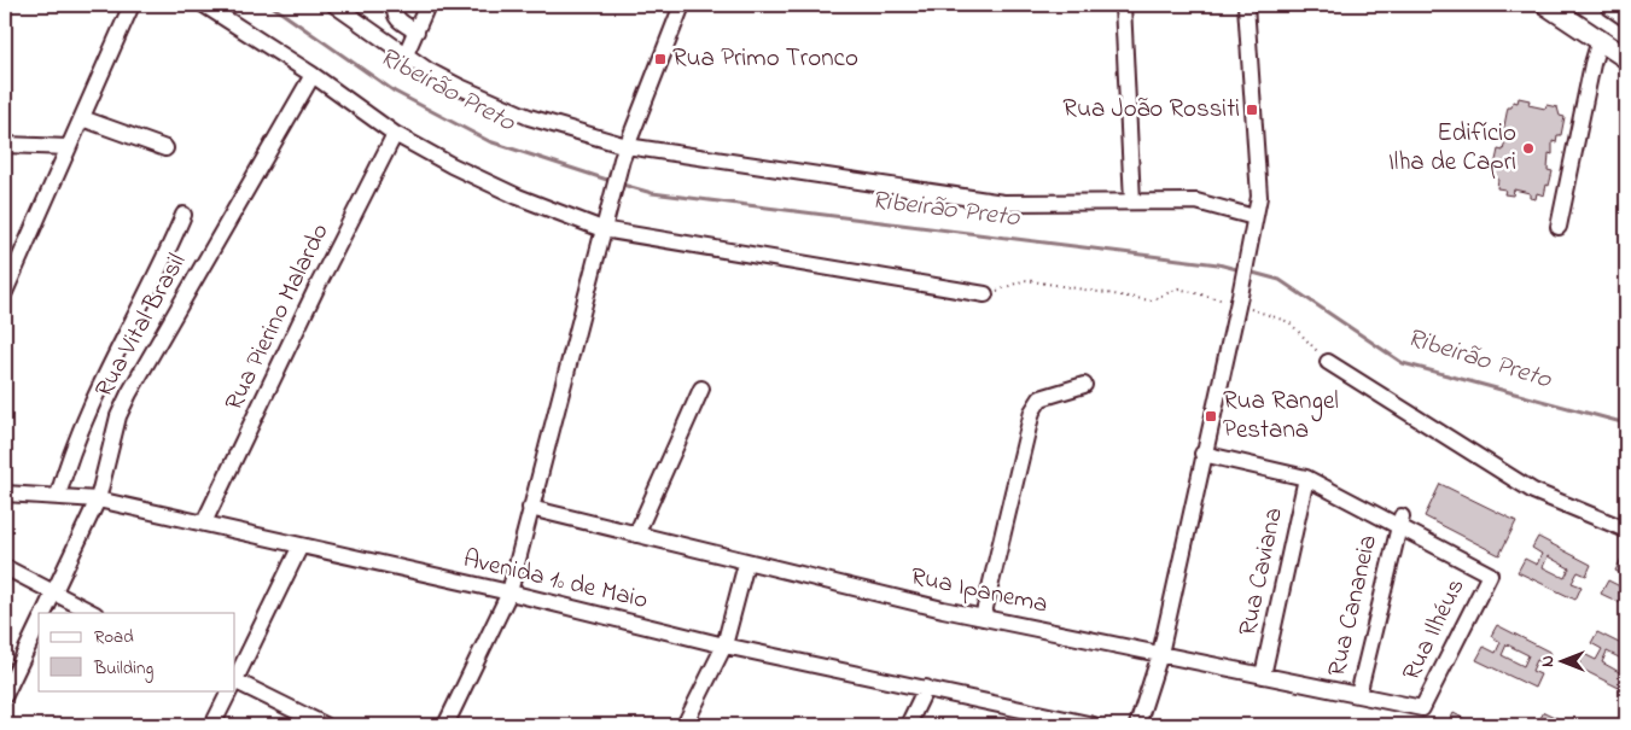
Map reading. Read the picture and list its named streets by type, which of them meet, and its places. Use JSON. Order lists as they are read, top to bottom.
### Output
{
  "streets": {
    "street": [
      "Rua Pierino Malardo",
      "Rua Vital Brasil",
      "Rua Caviana",
      "Avenida 1º de Maio",
      "Rua Ipanema",
      "Rua Cananeia",
      "Rua Ilhéus"
    ]
  },
  "crossings": [
    ["Rua Pierino Malardo", "Avenida 1º de Maio"],
    ["Rua Vital Brasil", "Avenida 1º de Maio"],
    ["Rua Caviana", "Rua Ipanema"],
    ["Rua Ipanema", "Rua Cananeia"],
    ["Rua Ipanema", "Rua Ilhéus"],
    ["Rua Cananeia", "Rua Ilhéus"]
  ],
  "water": ["Ribeirão Preto"],
  "places": {
    "transit": ["Rua Primo Tronco", "Rua João Rossiti", "Rua Rangel Pestana"],
    "other": ["Edifício Ilha de Capri"]
  },
  "legend": ["Road", "Building"],
  "north": "left"
}
